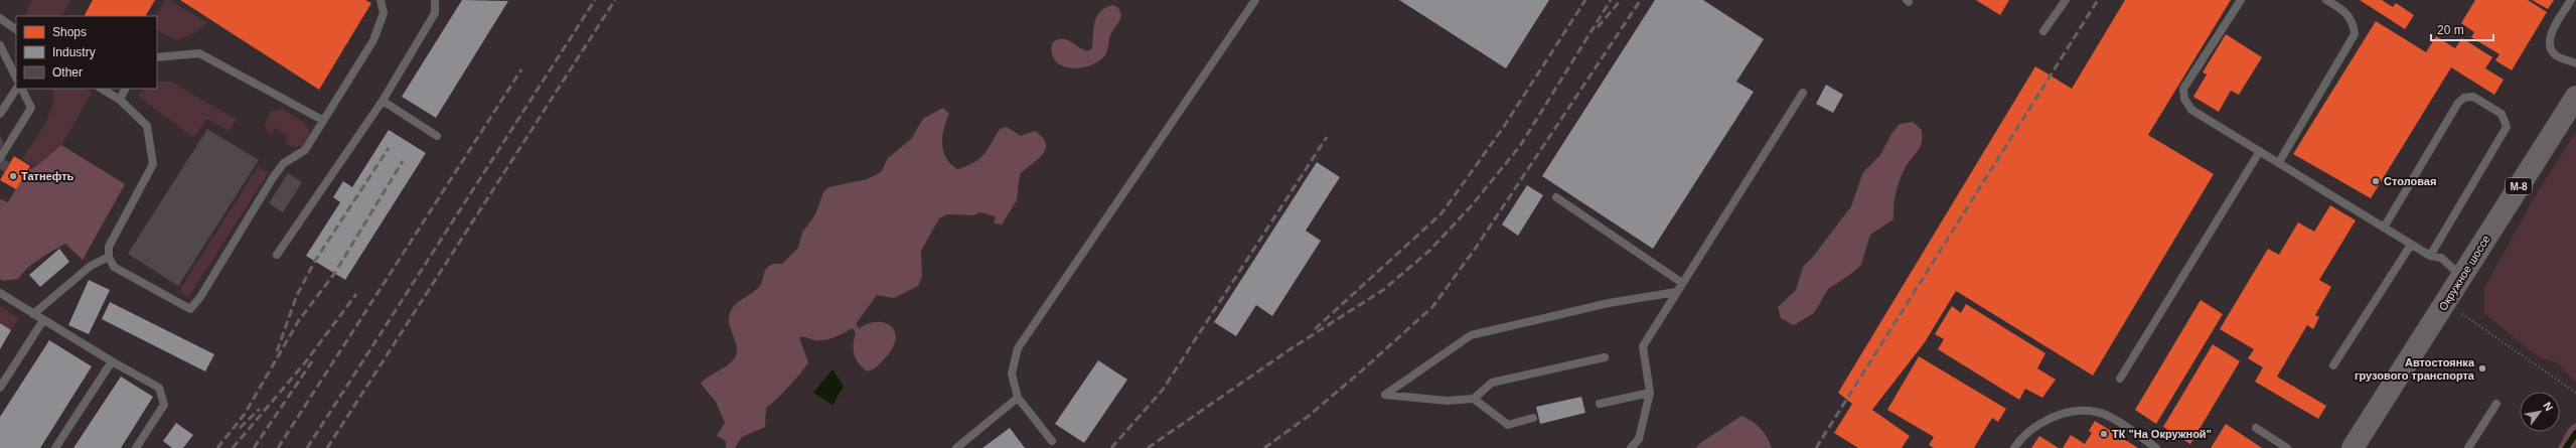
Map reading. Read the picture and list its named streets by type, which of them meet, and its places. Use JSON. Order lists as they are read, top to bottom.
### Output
{
  "streets": {
    "main road": ["М-8", "Окружное шоссе"]
  },
  "places": [
    "Татнефть",
    "Столовая",
    "Автостоянка грузового транспорта",
    "ТК \"На Окружной\""
  ],
  "legend": ["Shops", "Industry", "Other"],
  "scale_bar": "20 m",
  "north": "top right"
}
